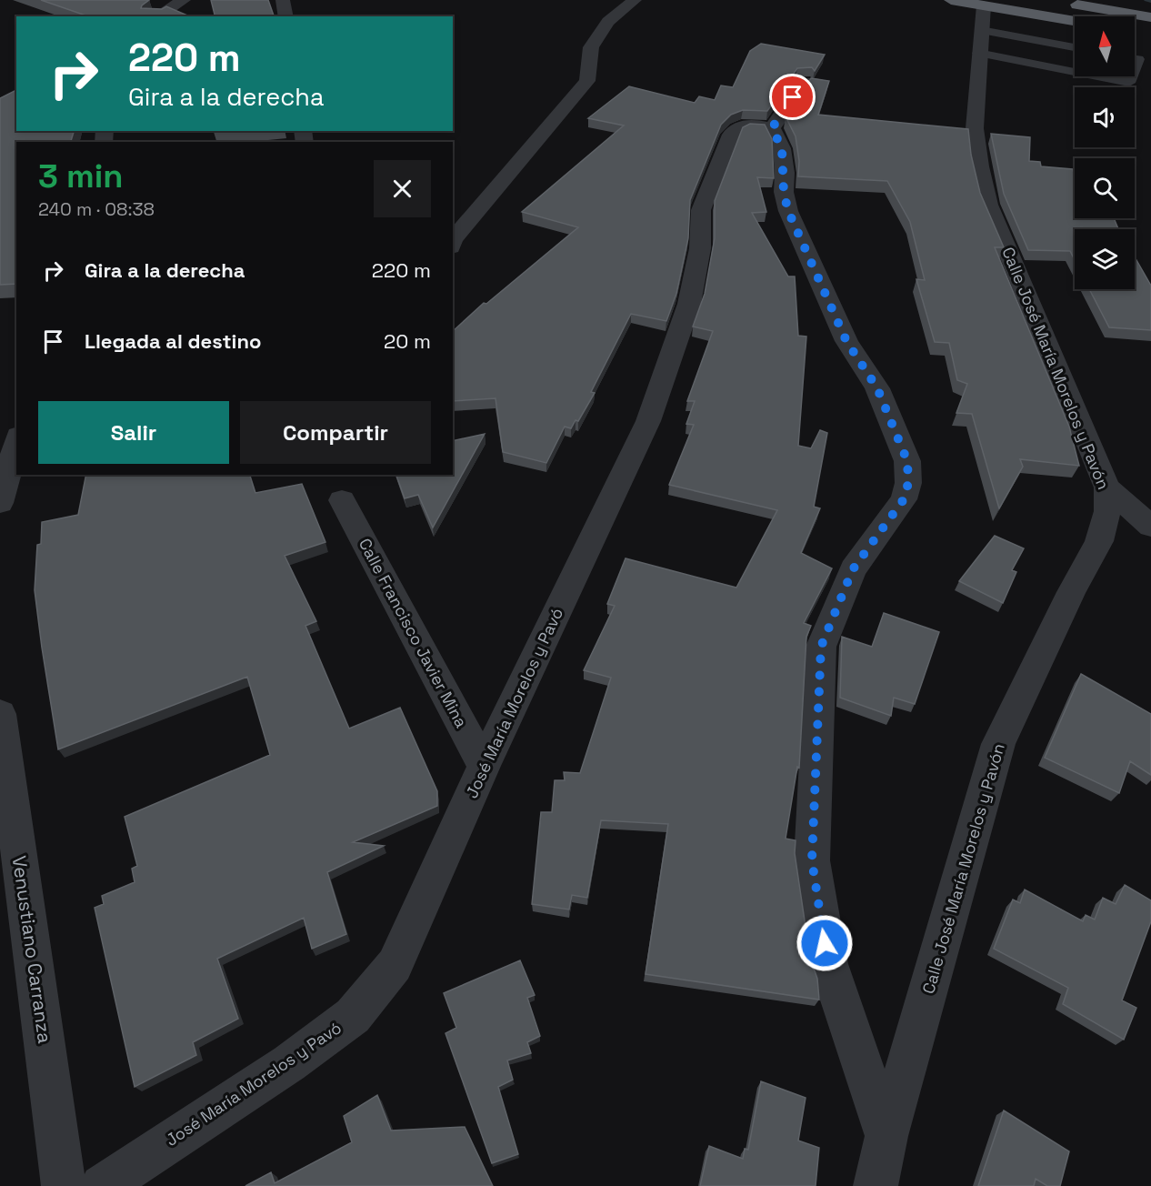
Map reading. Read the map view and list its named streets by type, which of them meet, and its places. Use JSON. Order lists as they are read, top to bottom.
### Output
{
  "streets": {
    "street": [
      "Calle José María Morelos y Pavón",
      "Calle Francisco Javier Mina",
      "José María Morelos y Pavó",
      "Venustiano Carranza"
    ]
  },
  "crossings": [
    ["Calle Francisco Javier Mina", "José María Morelos y Pavó"]
  ],
  "north": "top",
  "page": {
    "turn": ["220 m", "Gira a la derecha"],
    "heading": ["3 min", "240 m · 08:38"],
    "list": [
      {
        "name": "Gira a la derecha",
        "value": "220 m"
      },
      {
        "name": "Llegada al destino",
        "value": "20 m"
      }
    ],
    "buttons": ["Salir", "Compartir"]
  }
}
